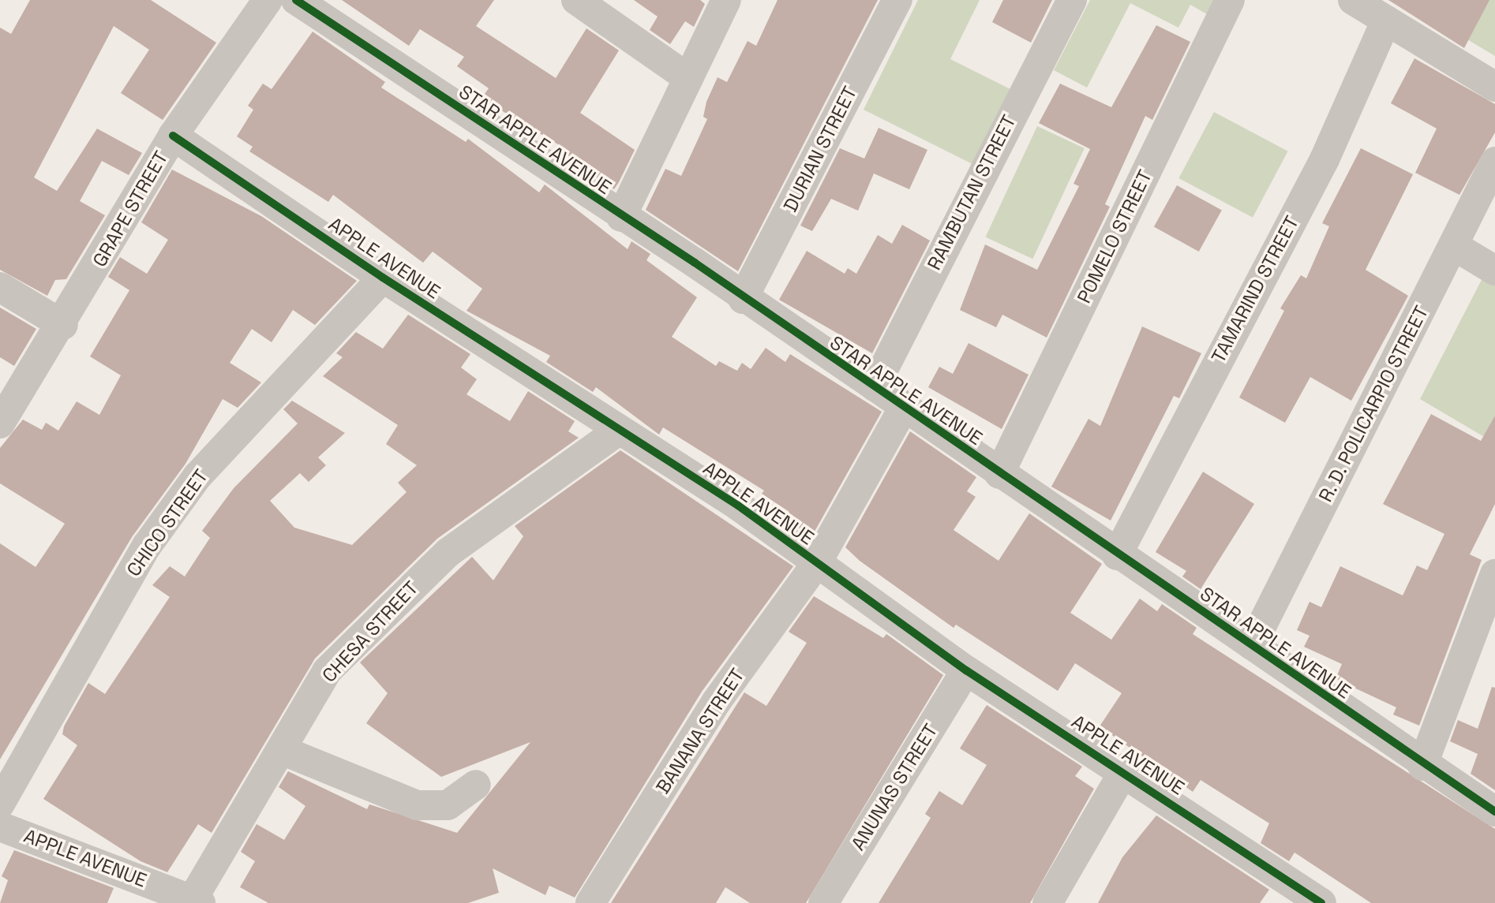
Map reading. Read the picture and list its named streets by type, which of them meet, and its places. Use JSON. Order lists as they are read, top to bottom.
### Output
{
  "streets": {
    "street": [
      "STAR APPLE AVENUE",
      "DURIAN STREET",
      "RAMBUTAN STREET",
      "GRAPE STREET",
      "POMELO STREET",
      "APPLE AVENUE",
      "TAMARIND STREET",
      "R. D. POLICARPIO STREET",
      "CHICO STREET",
      "CHESA STREET",
      "BANANA STREET",
      "ANUNAS STREET"
    ]
  },
  "crossings": [
    ["STAR APPLE AVENUE", "DURIAN STREET"],
    ["STAR APPLE AVENUE", "RAMBUTAN STREET"],
    ["STAR APPLE AVENUE", "POMELO STREET"],
    ["STAR APPLE AVENUE", "TAMARIND STREET"],
    ["STAR APPLE AVENUE", "R. D. POLICARPIO STREET"],
    ["STAR APPLE AVENUE", "BANANA STREET"],
    ["GRAPE STREET", "APPLE AVENUE"],
    ["APPLE AVENUE", "CHICO STREET"],
    ["APPLE AVENUE", "CHESA STREET"],
    ["APPLE AVENUE", "BANANA STREET"],
    ["APPLE AVENUE", "ANUNAS STREET"]
  ]
}
